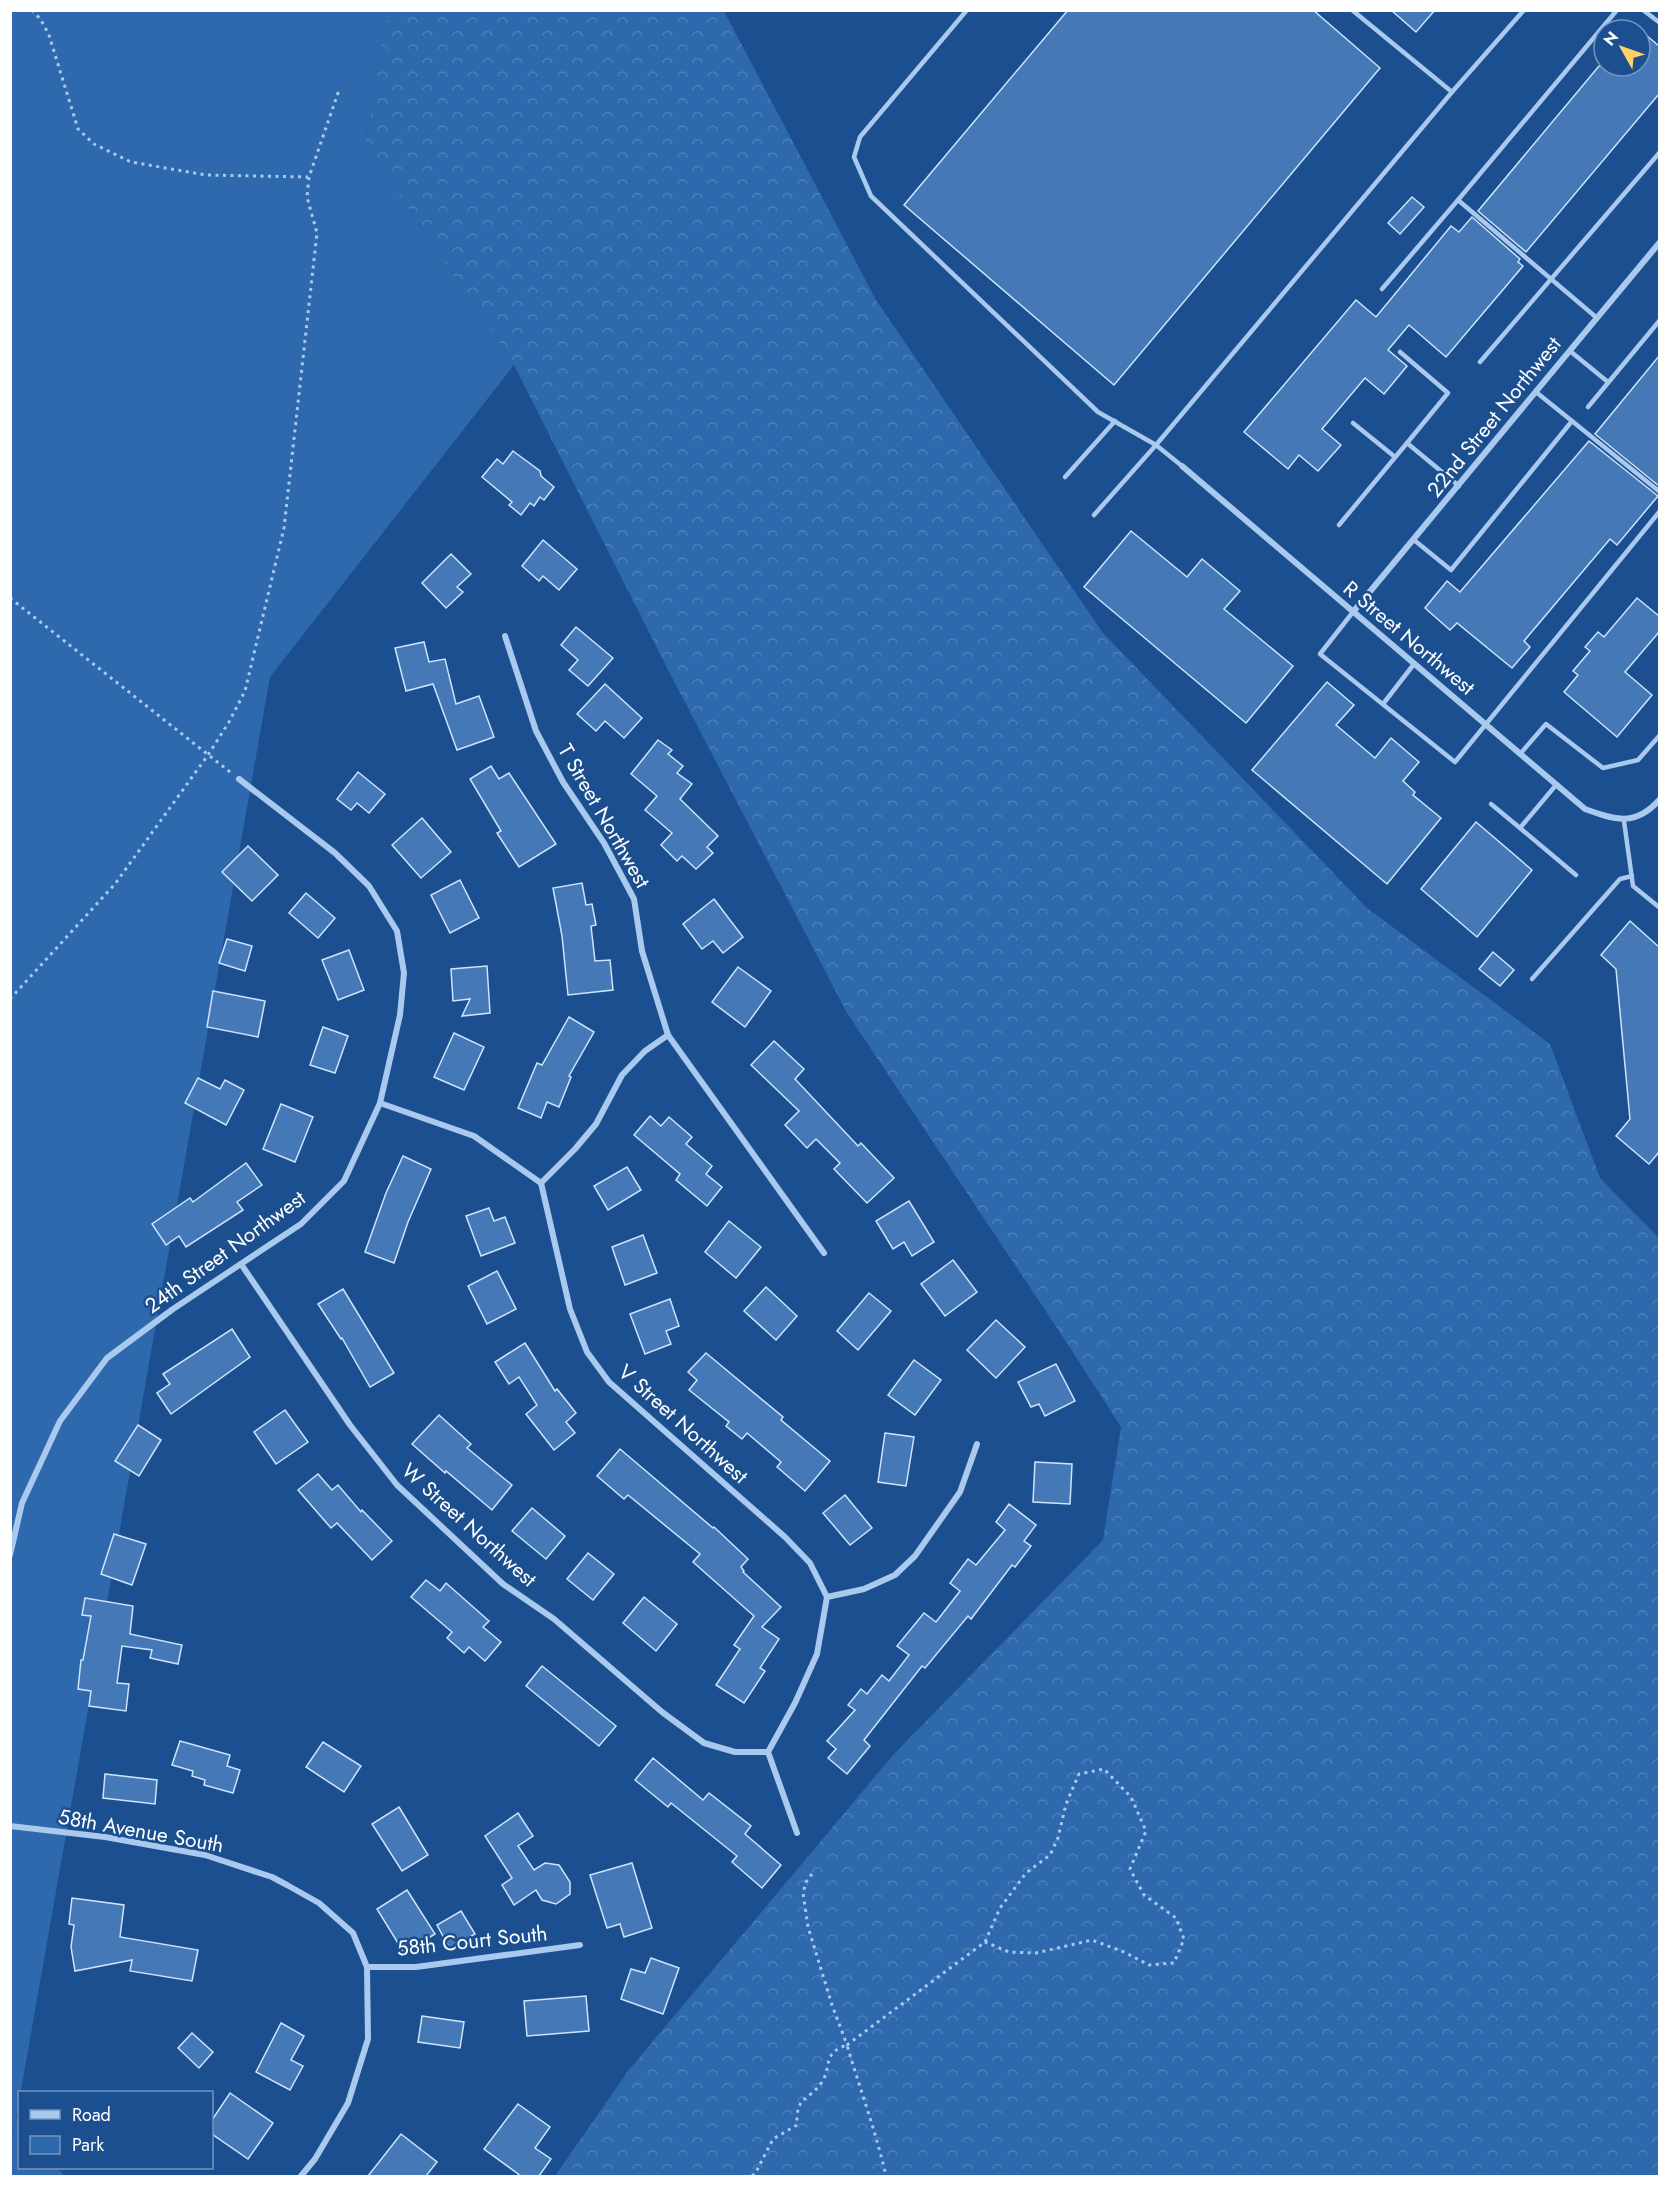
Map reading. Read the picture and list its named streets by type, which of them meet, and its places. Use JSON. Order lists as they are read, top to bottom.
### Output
{
  "streets": {
    "street": [
      "22nd Street Northwest",
      "R Street Northwest",
      "T Street Northwest",
      "24th Street Northwest",
      "V Street Northwest",
      "W Street Northwest",
      "58th Avenue South",
      "58th Court South"
    ]
  },
  "crossings": [
    ["22nd Street Northwest", "R Street Northwest"],
    ["24th Street Northwest", "W Street Northwest"],
    ["58th Avenue South", "58th Court South"]
  ],
  "legend": ["Road", "Park"],
  "north": "top left"
}
